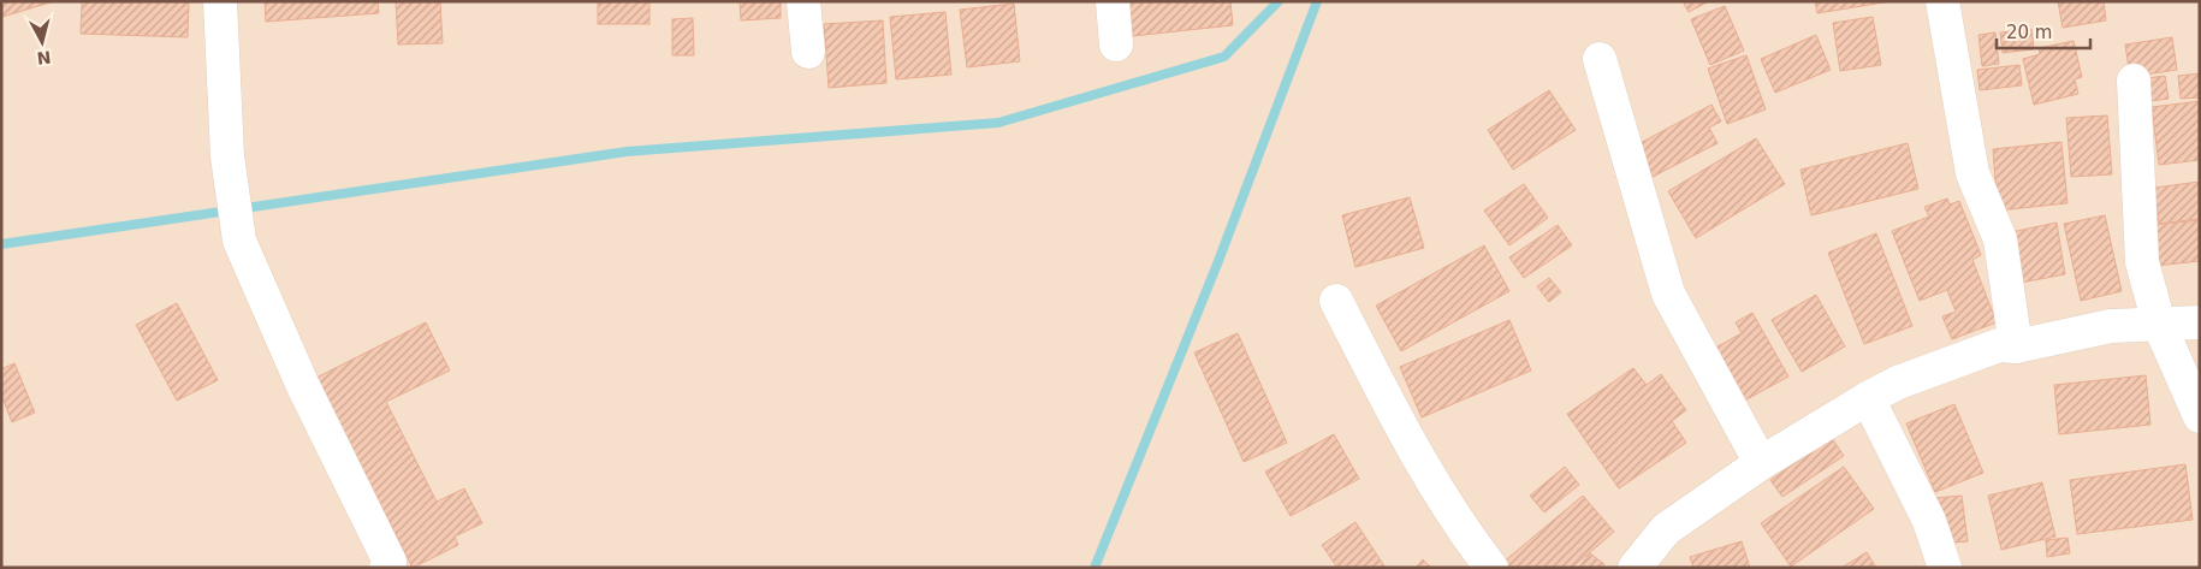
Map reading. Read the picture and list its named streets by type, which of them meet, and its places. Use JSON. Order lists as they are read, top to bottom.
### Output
{
  "scale_bar": "20 m",
  "north": "bottom"
}
